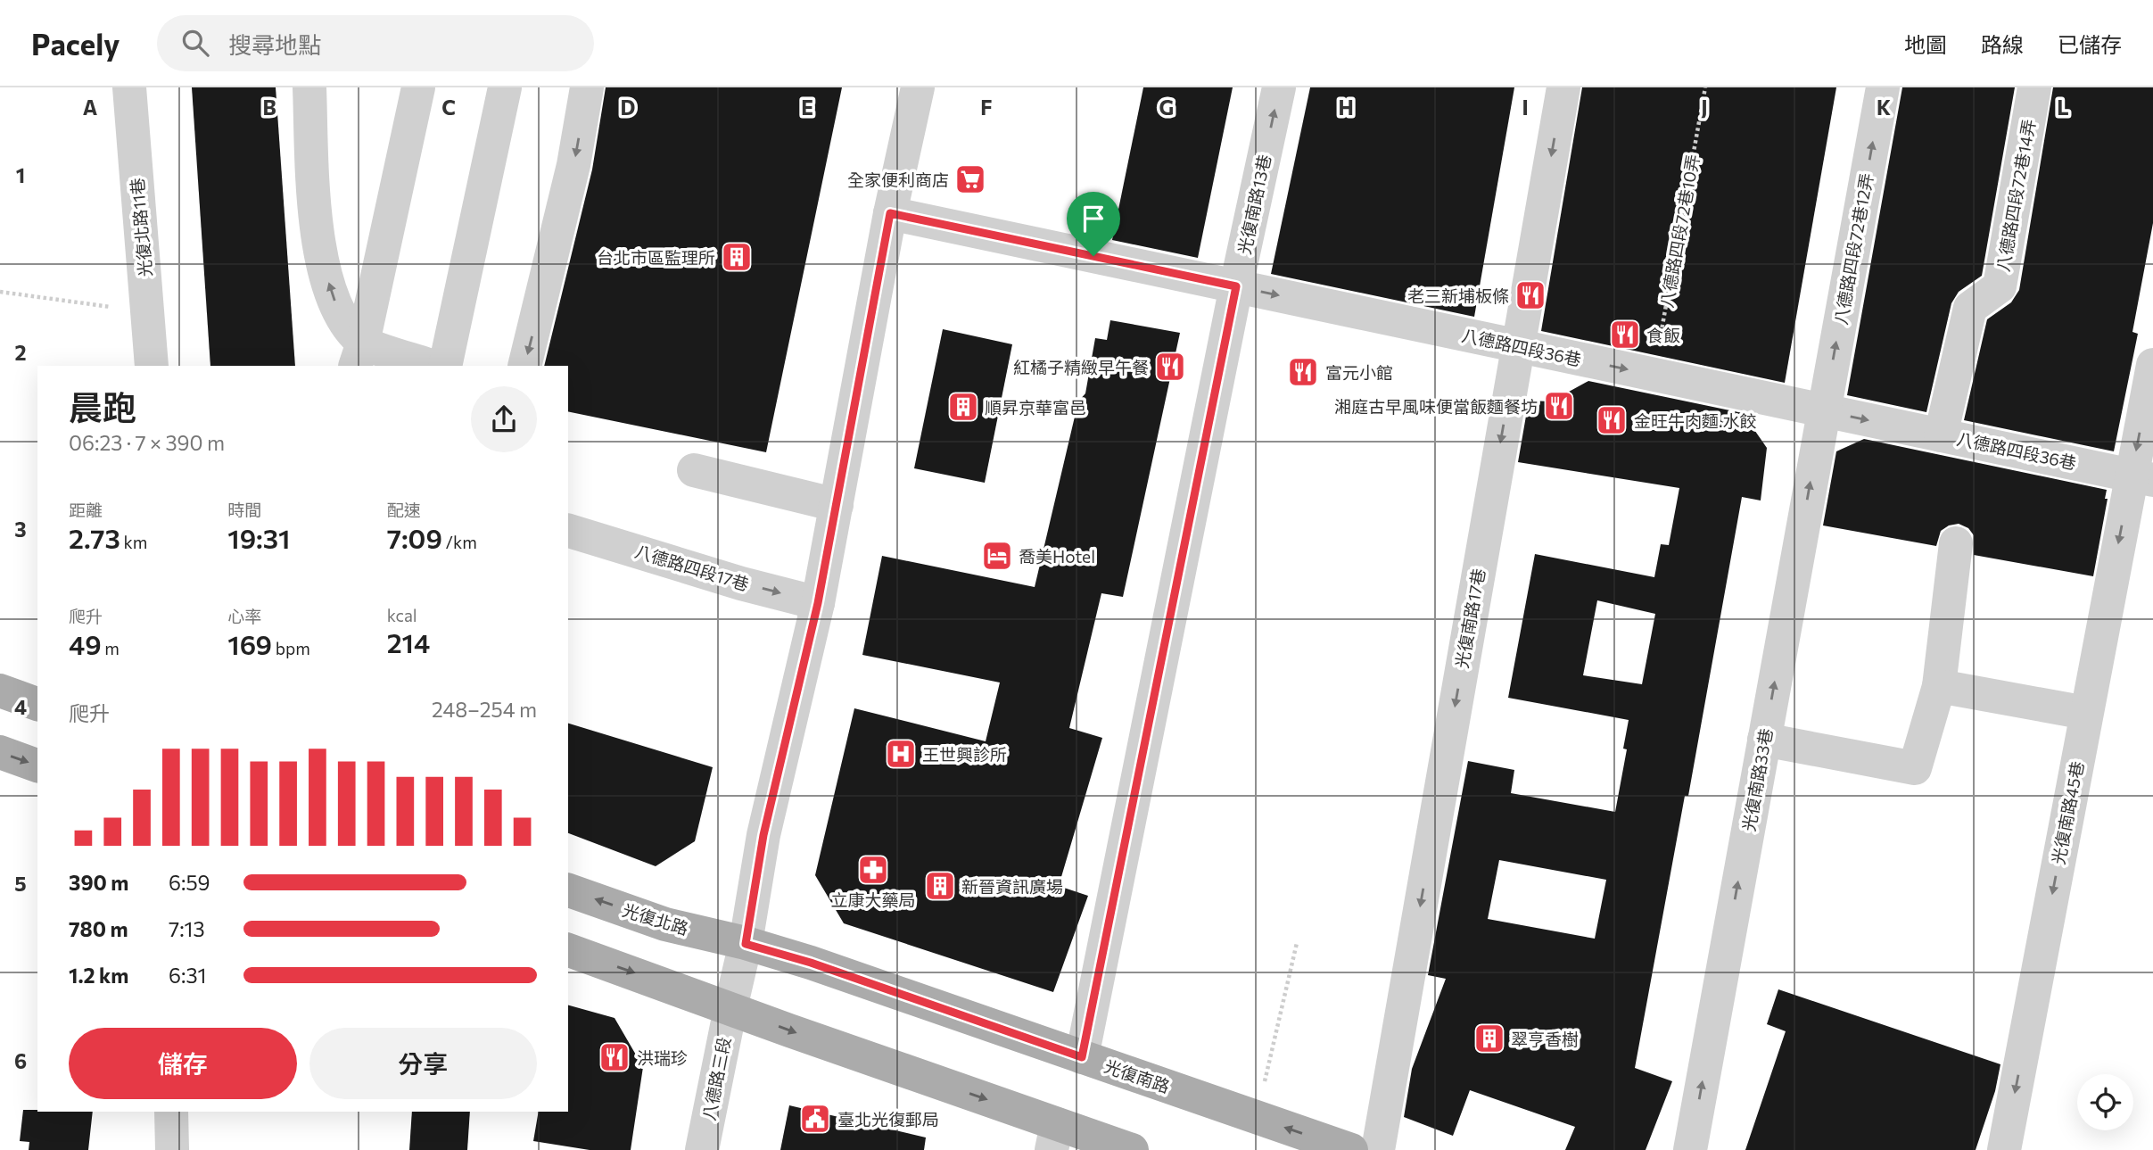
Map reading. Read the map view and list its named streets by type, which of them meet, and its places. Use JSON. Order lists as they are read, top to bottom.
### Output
{
  "streets": {
    "main road": ["光復北路", "光復南路"],
    "street": [
      "八德路四段72巷14弄",
      "光復南路13巷",
      "光復北路11巷",
      "八德路四段72巷12弄",
      "八德路四段36巷",
      "八德路四段17巷",
      "光復南路17巷",
      "光復南路33巷",
      "光復南路45巷",
      "八德路三段"
    ],
    "path": ["八德路四段72巷10弄"]
  },
  "crossings": [
    ["八德路四段72巷14弄", "八德路四段36巷"],
    ["光復南路13巷", "八德路四段36巷"],
    ["光復南路13巷", "光復南路"],
    ["八德路四段72巷10弄", "八德路四段36巷"],
    ["八德路四段72巷12弄", "八德路四段36巷"],
    ["八德路四段72巷12弄", "光復南路33巷"],
    ["八德路四段36巷", "光復南路17巷"],
    ["八德路四段36巷", "光復南路33巷"],
    ["八德路四段36巷", "光復南路45巷"],
    ["八德路四段36巷", "八德路三段"],
    ["八德路四段17巷", "八德路三段"],
    ["光復北路", "光復南路"],
    ["光復北路", "八德路三段"],
    ["光復南路", "八德路三段"]
  ],
  "one_way": [
    "八德路四段72巷12弄",
    "八德路四段36巷",
    "光復南路17巷",
    "光復南路33巷",
    "光復南路45巷",
    "光復南路"
  ],
  "places": {
    "supermarket": ["全家便利商店"],
    "building": [
      "台北市區監理所",
      "順昇京華富邑",
      "新晉資訊廣場",
      "翠亨香樹"
    ],
    "restaurant": [
      "老三新埔板條",
      "食飯",
      "紅橘子精緻早午餐",
      "富元小館",
      "湘庭古早風味便當飯麵餐坊",
      "金旺牛肉麵.水餃",
      "洪瑞珍"
    ],
    "hotel": ["喬美Hotel"],
    "hospital": ["王世興診所"],
    "pharmacy": ["立康大藥局"],
    "public building": ["臺北光復郵局"]
  },
  "page": {
    "header": "Pacely",
    "search": "搜尋地點",
    "nav": ["地圖", "路線", "已儲存"],
    "heading": ["晨跑", "06:23 · 7 × 390 m"],
    "stats": [
      ["距離", "2.73 km"],
      ["時間", "19:31"],
      ["配速", "7:09 /km"],
      ["爬升", "49 m"],
      ["心率", "169 bpm"],
      ["kcal", "214"]
    ],
    "chart": ["爬升", "248–254 m"],
    "list": [
      {
        "name": "390 m",
        "note": "6:59"
      },
      {
        "name": "780 m",
        "note": "7:13"
      },
      {
        "name": "1.2 km",
        "note": "6:31"
      }
    ],
    "buttons": ["儲存", "分享"]
  },
  "grid": {
    "columns": [
      "A",
      "B",
      "C",
      "D",
      "E",
      "F",
      "G",
      "H",
      "I",
      "J",
      "K",
      "L"
    ],
    "rows": [
      "1",
      "2",
      "3",
      "4",
      "5",
      "6"
    ]
  }
}
